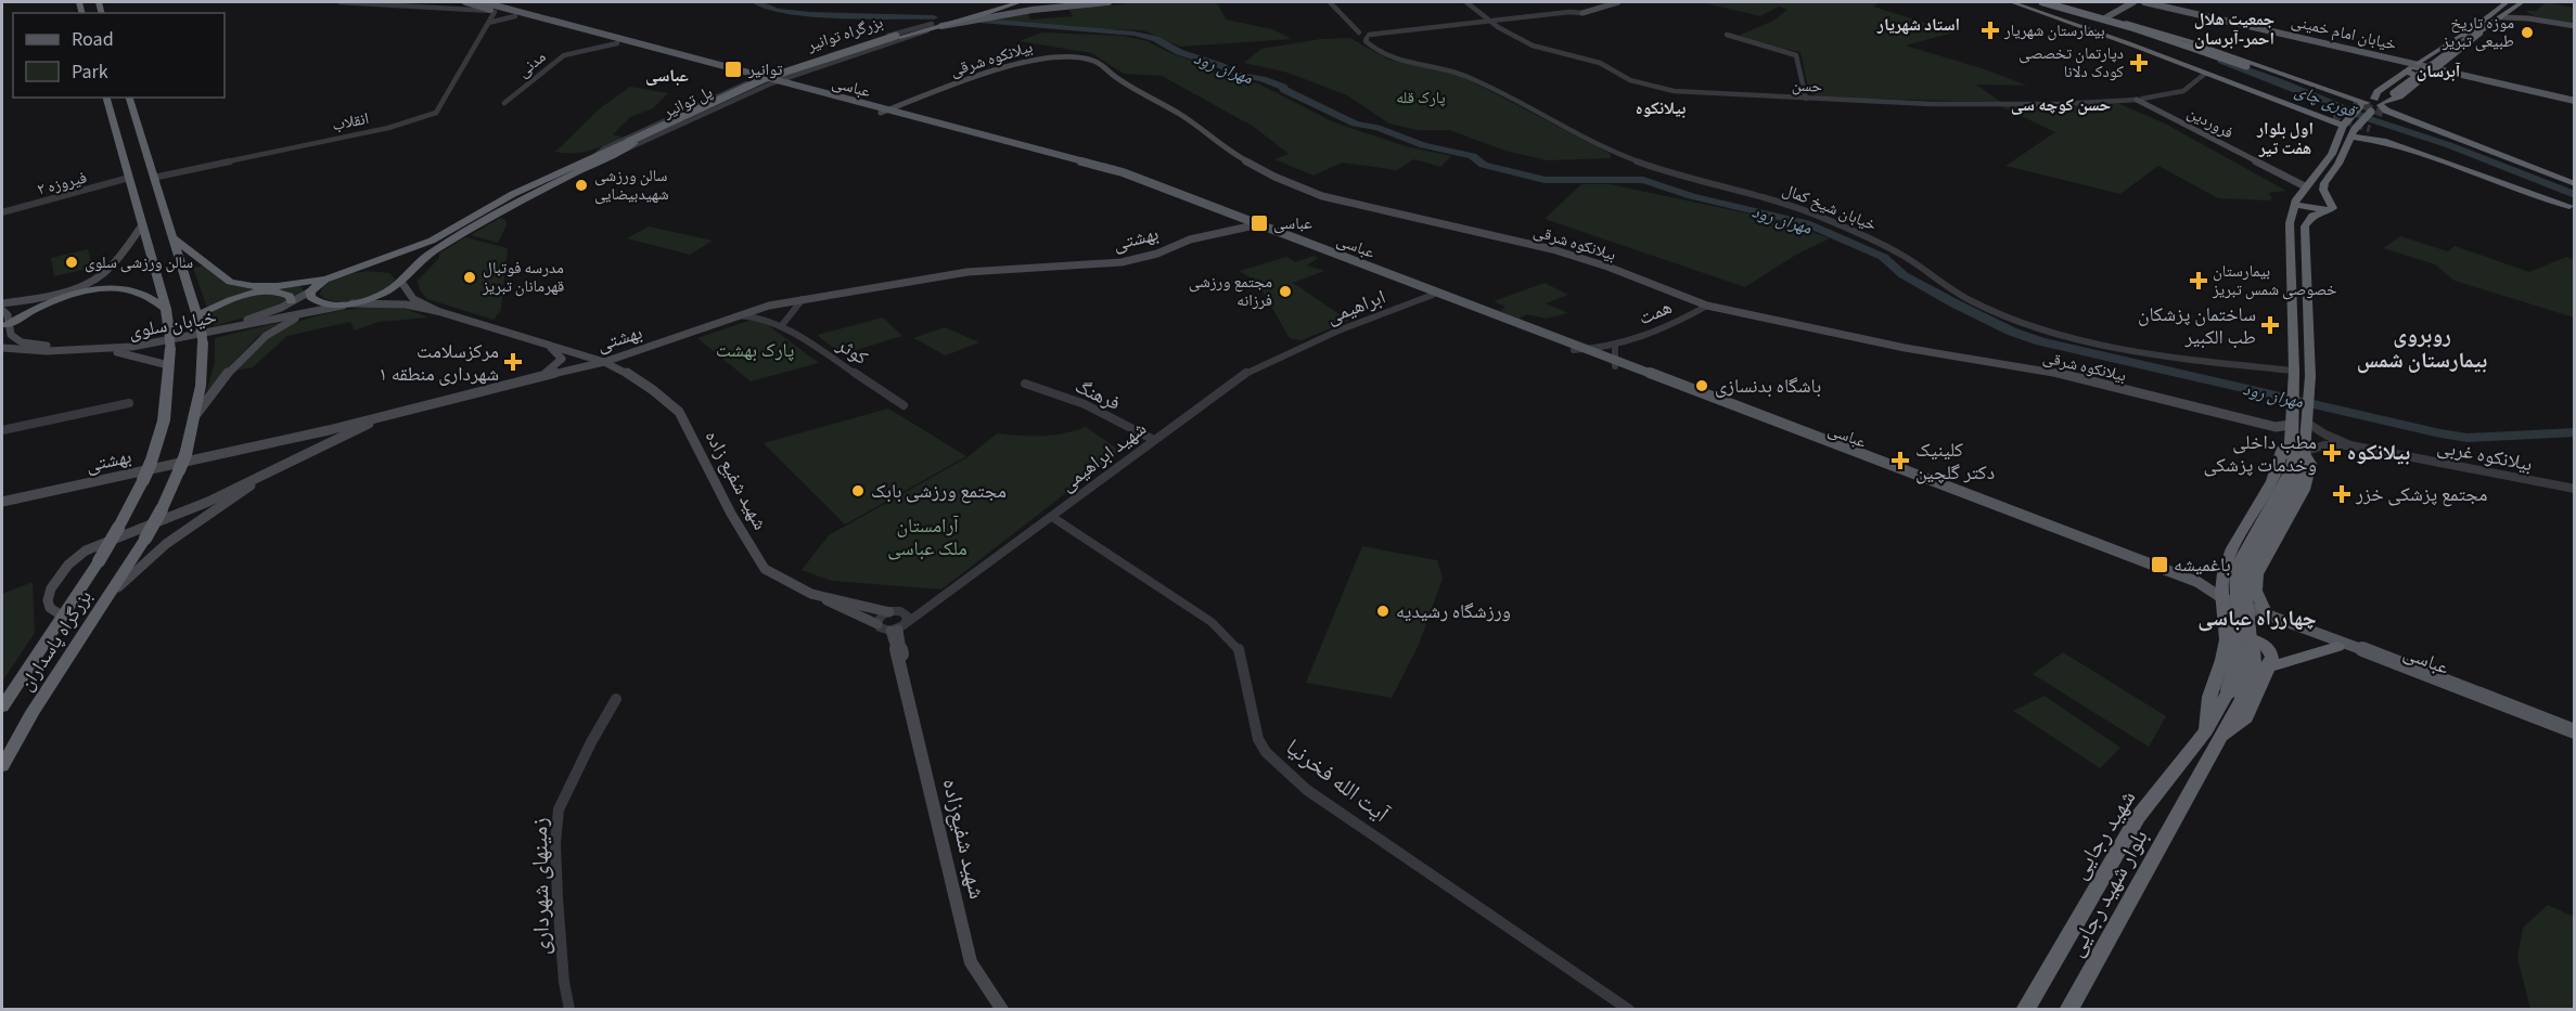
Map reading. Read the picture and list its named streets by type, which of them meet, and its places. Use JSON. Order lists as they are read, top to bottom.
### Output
{
  "streets": {
    "highway": [
      "بزرگراه توانیر",
      "پل توانیر",
      "بزرگراه پاسداران",
      "شهید رجایی",
      "بلوار شهید رجایی"
    ],
    "main road": [
      "خیابان امام خمینی",
      "بیلانکوه شرقی",
      "عباسى",
      "فروردین",
      "بهشتی",
      "خیابان سلوی",
      "شهید شفیع زاده",
      "شهید شفیع‌زاده"
    ],
    "street": [
      "مدنی",
      "حسن",
      "انقلاب",
      "فیروزه ٢",
      "خیابان شیخ کمال",
      "ابراهیمی",
      "همت",
      "کوثر",
      "فرهنگ",
      "بیلانکوه غربی",
      "شهید ابراهیمی",
      "آیت الله فخرنیا",
      "زمینهای شهرداری"
    ]
  },
  "crossings": [
    ["بزرگراه توانیر", "عباسى"],
    ["بزرگراه توانیر", "پل توانیر"],
    ["بزرگراه توانیر", "خیابان سلوی"],
    ["بیلانکوه شرقی", "عباسى"],
    ["بیلانکوه شرقی", "همت"],
    ["مدنی", "عباسى"],
    ["حسن", "فروردین"],
    ["عباسى", "انقلاب"],
    ["عباسى", "بهشتی"],
    ["عباسى", "ابراهیمی"],
    ["عباسى", "همت"],
    ["بهشتی", "کوثر"],
    ["بهشتی", "شهید شفیع زاده"],
    ["ابراهیمی", "شهید ابراهیمی"],
    ["خیابان سلوی", "شهید شفیع زاده"],
    ["فرهنگ", "شهید ابراهیمی"],
    ["بیلانکوه غربی", "بلوار شهید رجایی"],
    ["شهید ابراهیمی", "آیت الله فخرنیا"],
    ["شهید ابراهیمی", "شهید شفیع‌زاده"],
    ["شهید رجایی", "بلوار شهید رجایی"]
  ],
  "districts": [
    "جمعیت هلال احمر-آبرسان",
    "استاد شهریار",
    "آبرسان",
    "عباسی",
    "حسن کوچه سی",
    "بیلانکوه",
    "اول بلوار هفت تیر",
    "روبروی بیمارستان شمس",
    "بیلانکوه",
    "چهارراه عباسی"
  ],
  "water": ["مهران رود", "قوری چای"],
  "parks": ["پارک قله", "پارک بهشت", "آرامستان ملک عباسی"],
  "places": {
    "health": [
      "بیمارستان شهریار",
      "دپارتمان تخصصی کودک دلانا",
      "بیمارستان خصوصی شمس تبریز",
      "ساختمان پزشکان طب الکبیر",
      "مرکزسلامت شهرداری منطقه ۱",
      "مطب داخلی وخدمات پزشکی",
      "کلینیک دکتر گلچین",
      "مجتمع پزشکی خزر"
    ],
    "other": [
      "موزه تاریخ طبیعی تبریز",
      "سالن ورزشی شهیدبیضایی",
      "سالن ورزشی سلوی",
      "مدرسه فوتبال قهرمانان تبریز",
      "مجتمع ورزشی فرزانه",
      "باشگاه بدنسازی",
      "مجتمع ورزشی بابک",
      "ورزشگاه رشیدیه"
    ],
    "transit": ["توانیر", "عباسی", "باغمیشه"]
  },
  "legend": ["Road", "Park"]
}
